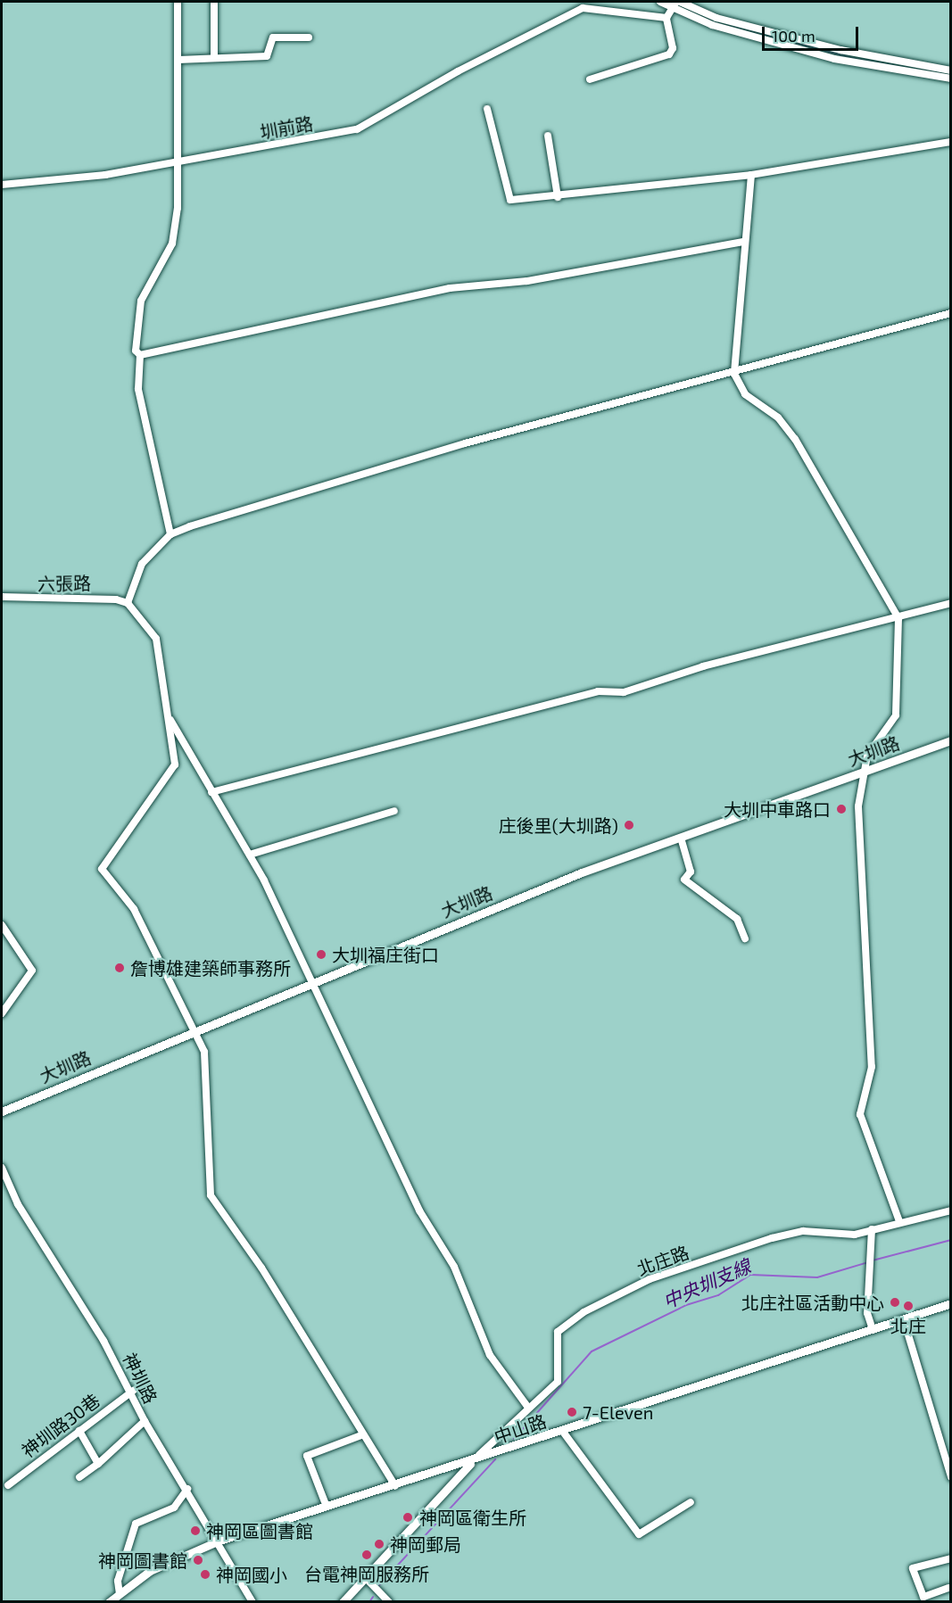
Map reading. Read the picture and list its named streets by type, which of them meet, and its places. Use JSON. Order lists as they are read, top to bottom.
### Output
{
  "streets": {
    "street": [
      "圳前路",
      "六張路",
      "大圳路",
      "北庄路",
      "神圳路",
      "神圳路30巷",
      "中山路"
    ]
  },
  "crossings": [
    ["北庄路", "中山路"],
    ["神圳路", "神圳路30巷"],
    ["神圳路", "中山路"]
  ],
  "water": ["中央圳支線"],
  "places": [
    "大圳中車路口",
    "庄後里(大圳路)",
    "大圳福庄街口",
    "詹博雄建築師事務所",
    "北庄社區活動中心",
    "北庄",
    "7-Eleven",
    "神岡區衛生所",
    "神岡區圖書館",
    "神岡郵局",
    "台電神岡服務所",
    "神岡圖書館",
    "神岡國小"
  ],
  "scale_bar": "100 m"
}
